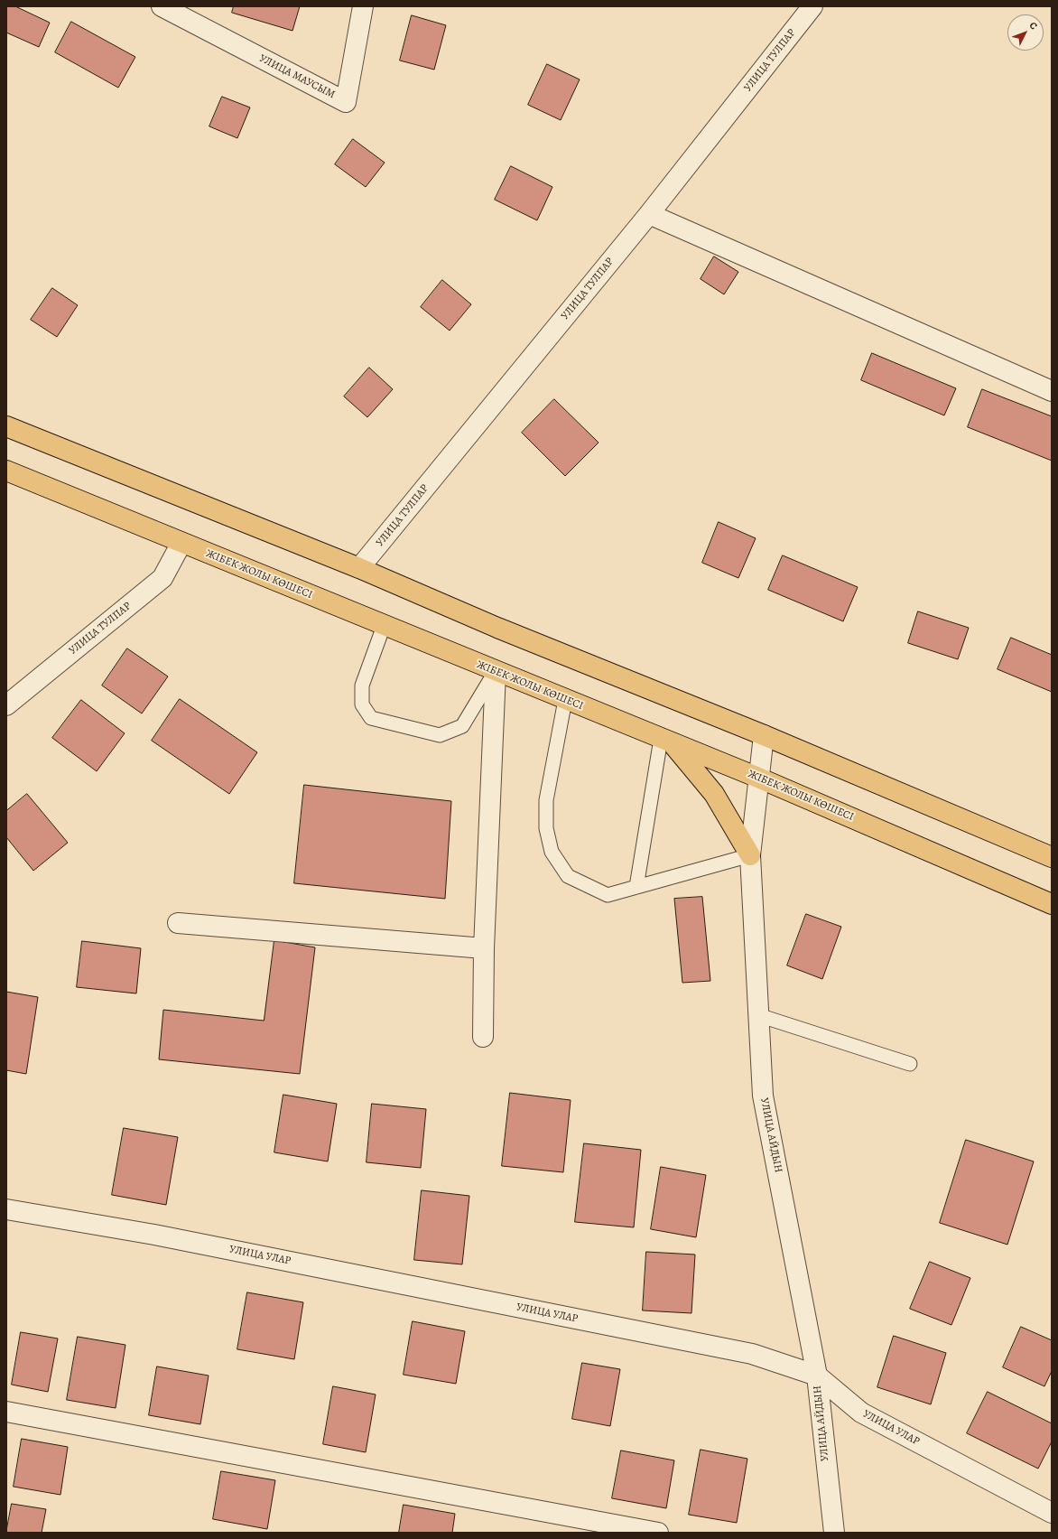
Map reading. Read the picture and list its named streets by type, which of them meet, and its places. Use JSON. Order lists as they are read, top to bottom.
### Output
{
  "streets": {
    "main road": ["ЖІБЕК ЖОЛЫ КӨШЕСІ"],
    "street": [
      "УЛИЦА ТУЛПАР",
      "УЛИЦА МАУСЫМ",
      "УЛИЦА АЙДЫН",
      "УЛИЦА УЛАР"
    ]
  },
  "crossings": [
    ["УЛИЦА ТУЛПАР", "ЖІБЕК ЖОЛЫ КӨШЕСІ"],
    ["ЖІБЕК ЖОЛЫ КӨШЕСІ", "УЛИЦА АЙДЫН"],
    ["УЛИЦА АЙДЫН", "УЛИЦА УЛАР"]
  ],
  "north": "top right"
}
